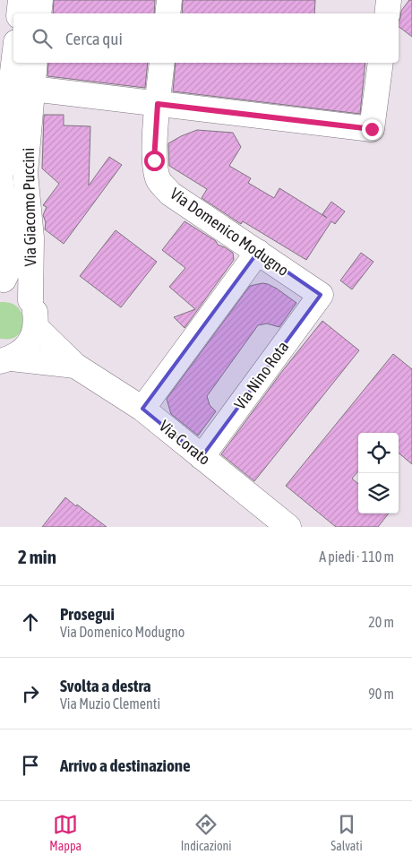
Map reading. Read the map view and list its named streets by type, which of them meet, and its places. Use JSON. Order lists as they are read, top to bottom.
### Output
{
  "streets": {
    "street": [
      "Via Giacomo Puccini",
      "Via Domenico Modugno",
      "Via Nino Rota",
      "Via Corato"
    ]
  },
  "crossings": [
    ["Via Domenico Modugno", "Via Nino Rota"],
    ["Via Nino Rota", "Via Corato"]
  ],
  "page": {
    "search": "Cerca qui",
    "heading": ["2 min", "A piedi · 110 m"],
    "list": [
      ["Prosegui", "Via Domenico Modugno", "20 m"],
      ["Svolta a destra", "Via Muzio Clementi", "90 m"],
      "Arrivo a destinazione"
    ],
    "nav": ["Mappa", "Indicazioni", "Salvati"]
  }
}
